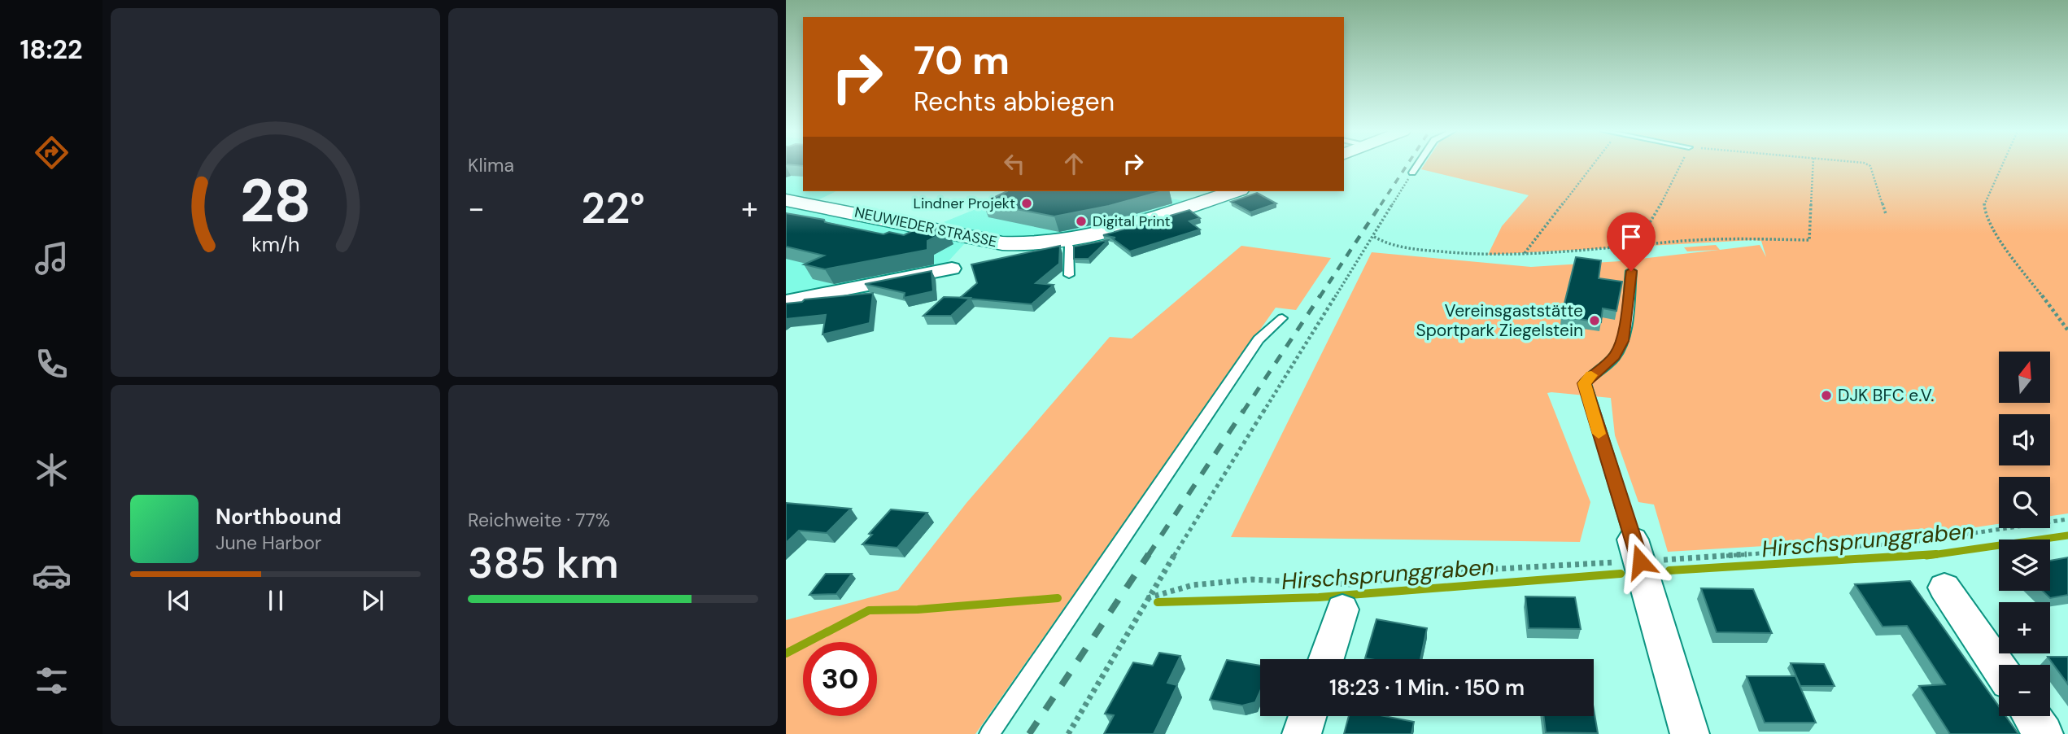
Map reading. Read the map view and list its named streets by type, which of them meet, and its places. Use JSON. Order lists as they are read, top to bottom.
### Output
{
  "streets": {
    "street": ["NEUWIEDER STRASSE"]
  },
  "water": ["Hirschsprunggraben"],
  "places": [
    "Lindner Projekt",
    "Digital Print",
    "Vereinsgaststätte Sportpark Ziegelstein",
    "DJK BFC e.V."
  ],
  "north": "top",
  "page": {
    "tabs": "18:22",
    "tile": [
      "Klima",
      ["Reichweite · 77%", "385 km"]
    ],
    "turn": ["70 m", "Rechts abbiegen"],
    "heat": ["−", "22°", "+"],
    "map_buttons": ["+", "−"],
    "song": ["Northbound", "June Harbor"],
    "limit": "30",
    "trip": "18:23 · 1 Min. · 150 m",
    "gauge": ["28", "km/h"]
  }
}
